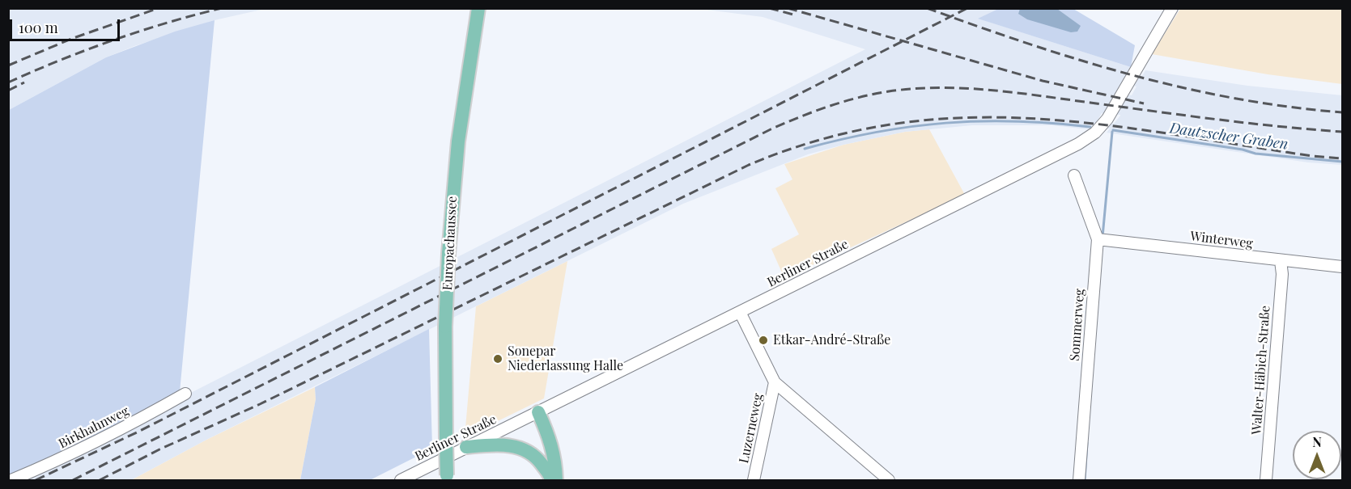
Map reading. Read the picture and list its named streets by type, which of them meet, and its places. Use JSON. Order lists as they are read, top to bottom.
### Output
{
  "streets": {
    "main road": ["Europachaussee"],
    "street": [
      "Winterweg",
      "Berliner Straße",
      "Sommerweg",
      "Walter-Häbich-Straße",
      "Birkhahnweg",
      "Luzerneweg"
    ]
  },
  "crossings": [
    ["Winterweg", "Sommerweg"],
    ["Winterweg", "Walter-Häbich-Straße"]
  ],
  "water": ["Dautzscher Graben"],
  "places": ["Etkar-André-Straße", "Sonepar Niederlassung Halle"],
  "scale_bar": "100 m",
  "north": "top"
}
